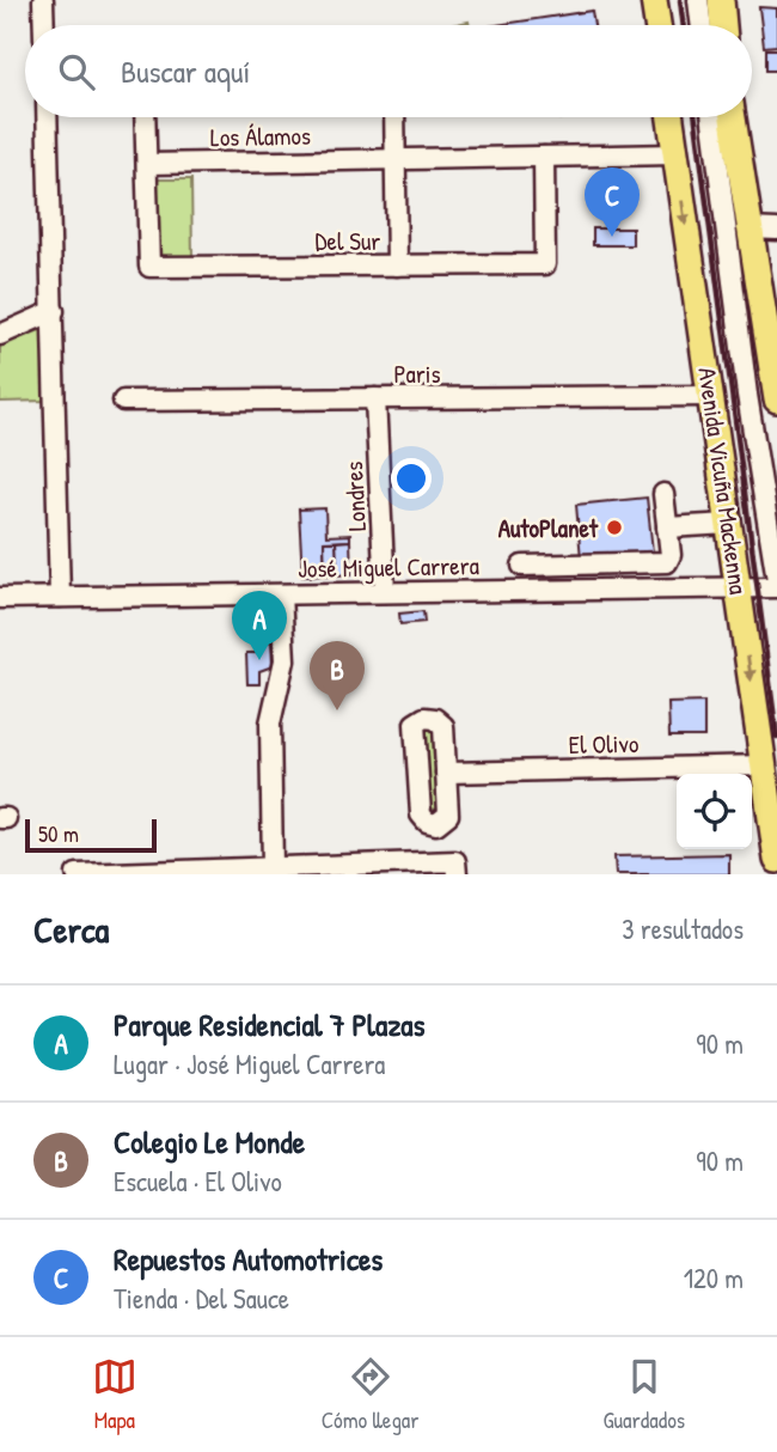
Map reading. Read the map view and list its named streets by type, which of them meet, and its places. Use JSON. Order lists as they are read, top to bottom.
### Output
{
  "streets": {
    "main road": ["Avenida Vicuña Mackenna"],
    "street": [
      "Los Álamos",
      "Del Sur",
      "Paris",
      "Londres",
      "José Miguel Carrera",
      "El Olivo"
    ]
  },
  "crossings": [
    ["Los Álamos", "Del Sur"],
    ["Los Álamos", "Avenida Vicuña Mackenna"],
    ["Paris", "Avenida Vicuña Mackenna"],
    ["Paris", "Londres"],
    ["Avenida Vicuña Mackenna", "José Miguel Carrera"],
    ["Avenida Vicuña Mackenna", "El Olivo"],
    ["Londres", "José Miguel Carrera"]
  ],
  "places": ["AutoPlanet"],
  "scale_bar": "50 m",
  "page": {
    "search": "Buscar aquí",
    "pins": ["C", "A", "B"],
    "scale": "50 m",
    "heading": ["Cerca", "3 resultados"],
    "list": [
      {
        "mark": "A",
        "name": "Parque Residencial 7 Plazas",
        "note": "Lugar · José Miguel Carrera",
        "value": "90 m"
      },
      {
        "mark": "B",
        "name": "Colegio Le Monde",
        "note": "Escuela · El Olivo",
        "value": "90 m"
      },
      {
        "mark": "C",
        "name": "Repuestos Automotrices",
        "note": "Tienda · Del Sauce",
        "value": "120 m"
      }
    ],
    "nav": ["Mapa", "Cómo llegar", "Guardados"]
  }
}
